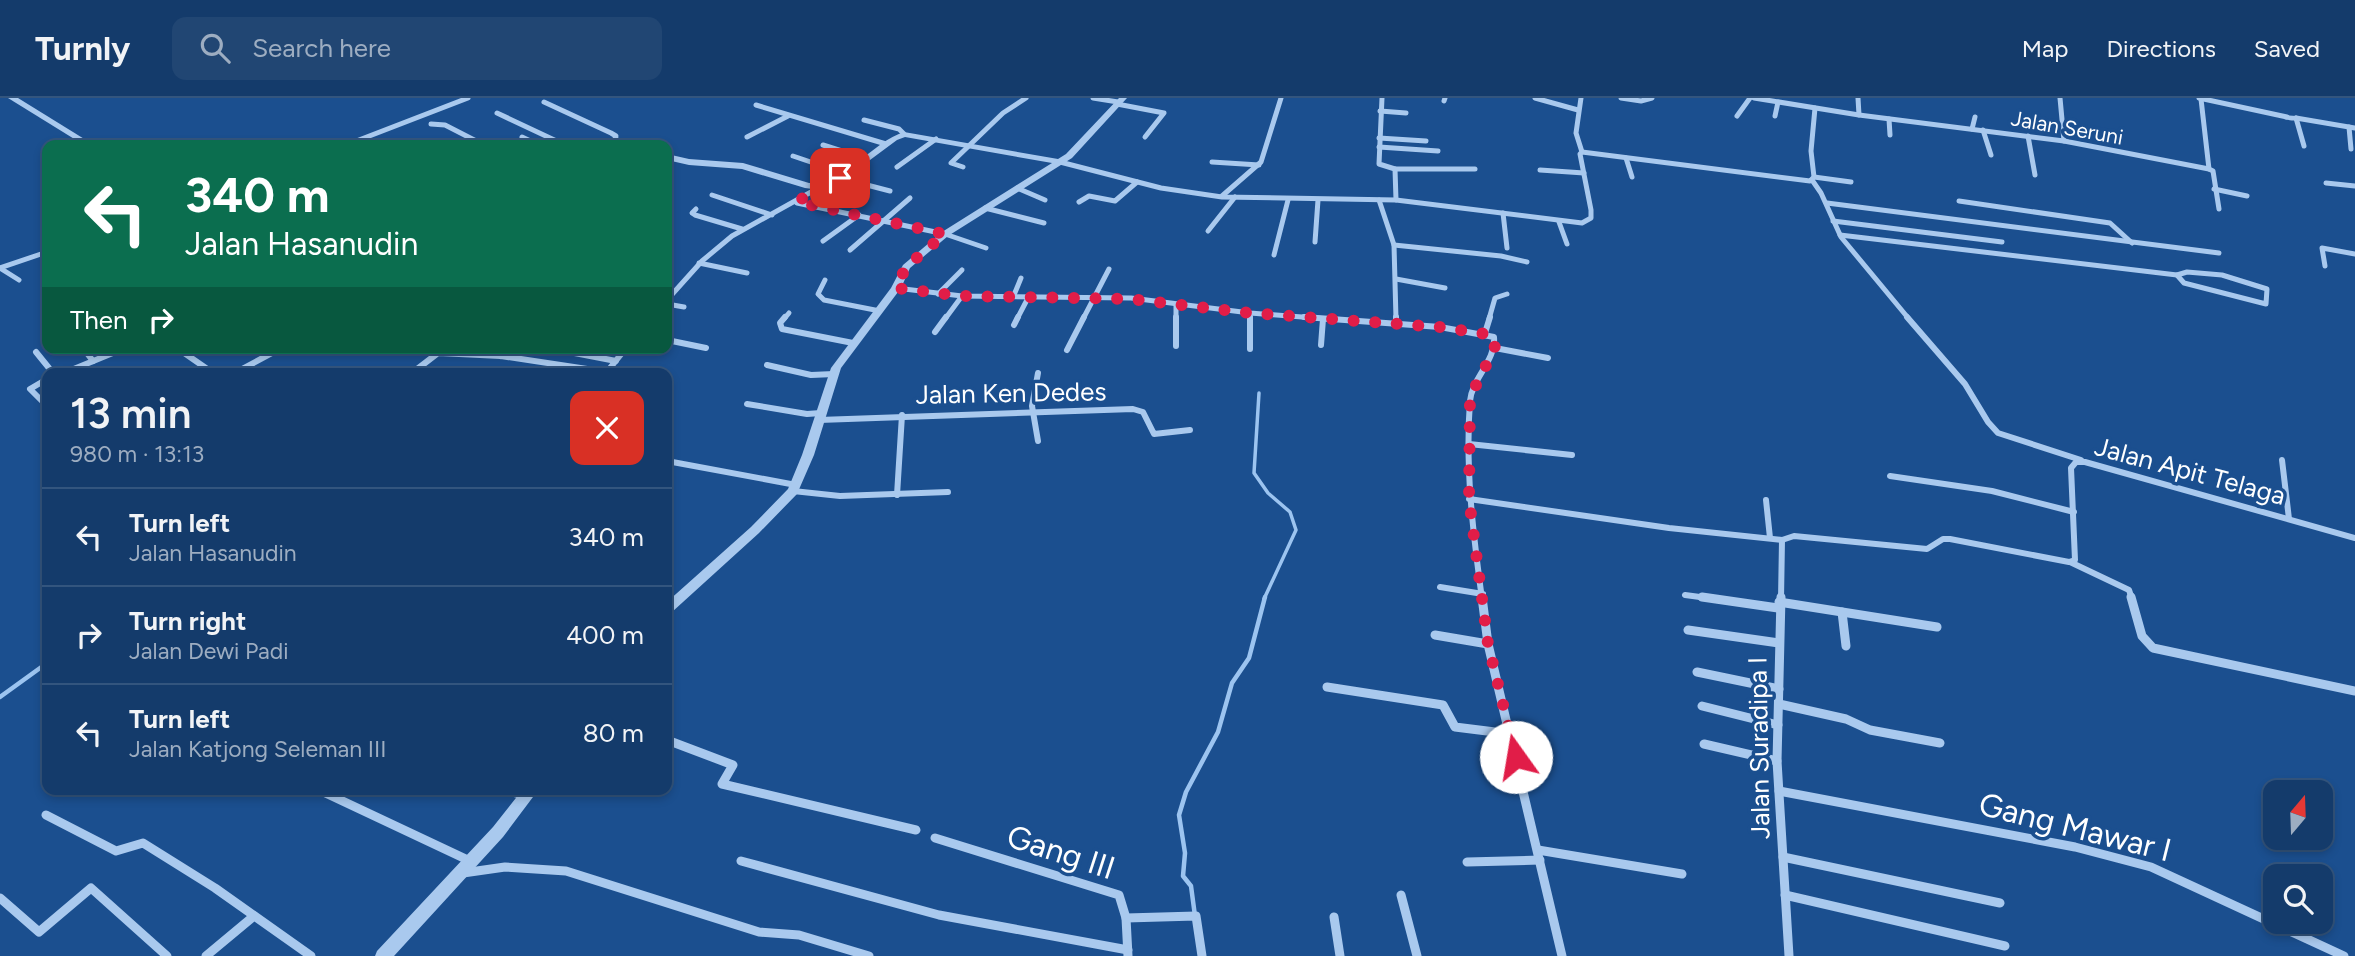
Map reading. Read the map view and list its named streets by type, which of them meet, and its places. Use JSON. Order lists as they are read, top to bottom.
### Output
{
  "streets": {
    "street": [
      "Jalan Seruni",
      "Jalan Ken Dedes",
      "Jalan Apit Telaga",
      "Jalan Suradipa I",
      "Gang Mawar I",
      "Gang III"
    ]
  },
  "crossings": [
    ["Jalan Suradipa I", "Gang Mawar I"]
  ],
  "north": "top",
  "page": {
    "header": "Turnly",
    "search": "Search here",
    "nav": ["Map", "Directions", "Saved"],
    "turn": ["340 m", "Jalan Hasanudin"],
    "then": "Then",
    "heading": ["13 min", "980 m · 13:13"],
    "list": [
      {
        "name": "Turn left",
        "note": "Jalan Hasanudin",
        "value": "340 m"
      },
      {
        "name": "Turn right",
        "note": "Jalan Dewi Padi",
        "value": "400 m"
      },
      {
        "name": "Turn left",
        "note": "Jalan Katjong Seleman III",
        "value": "80 m"
      }
    ]
  }
}
